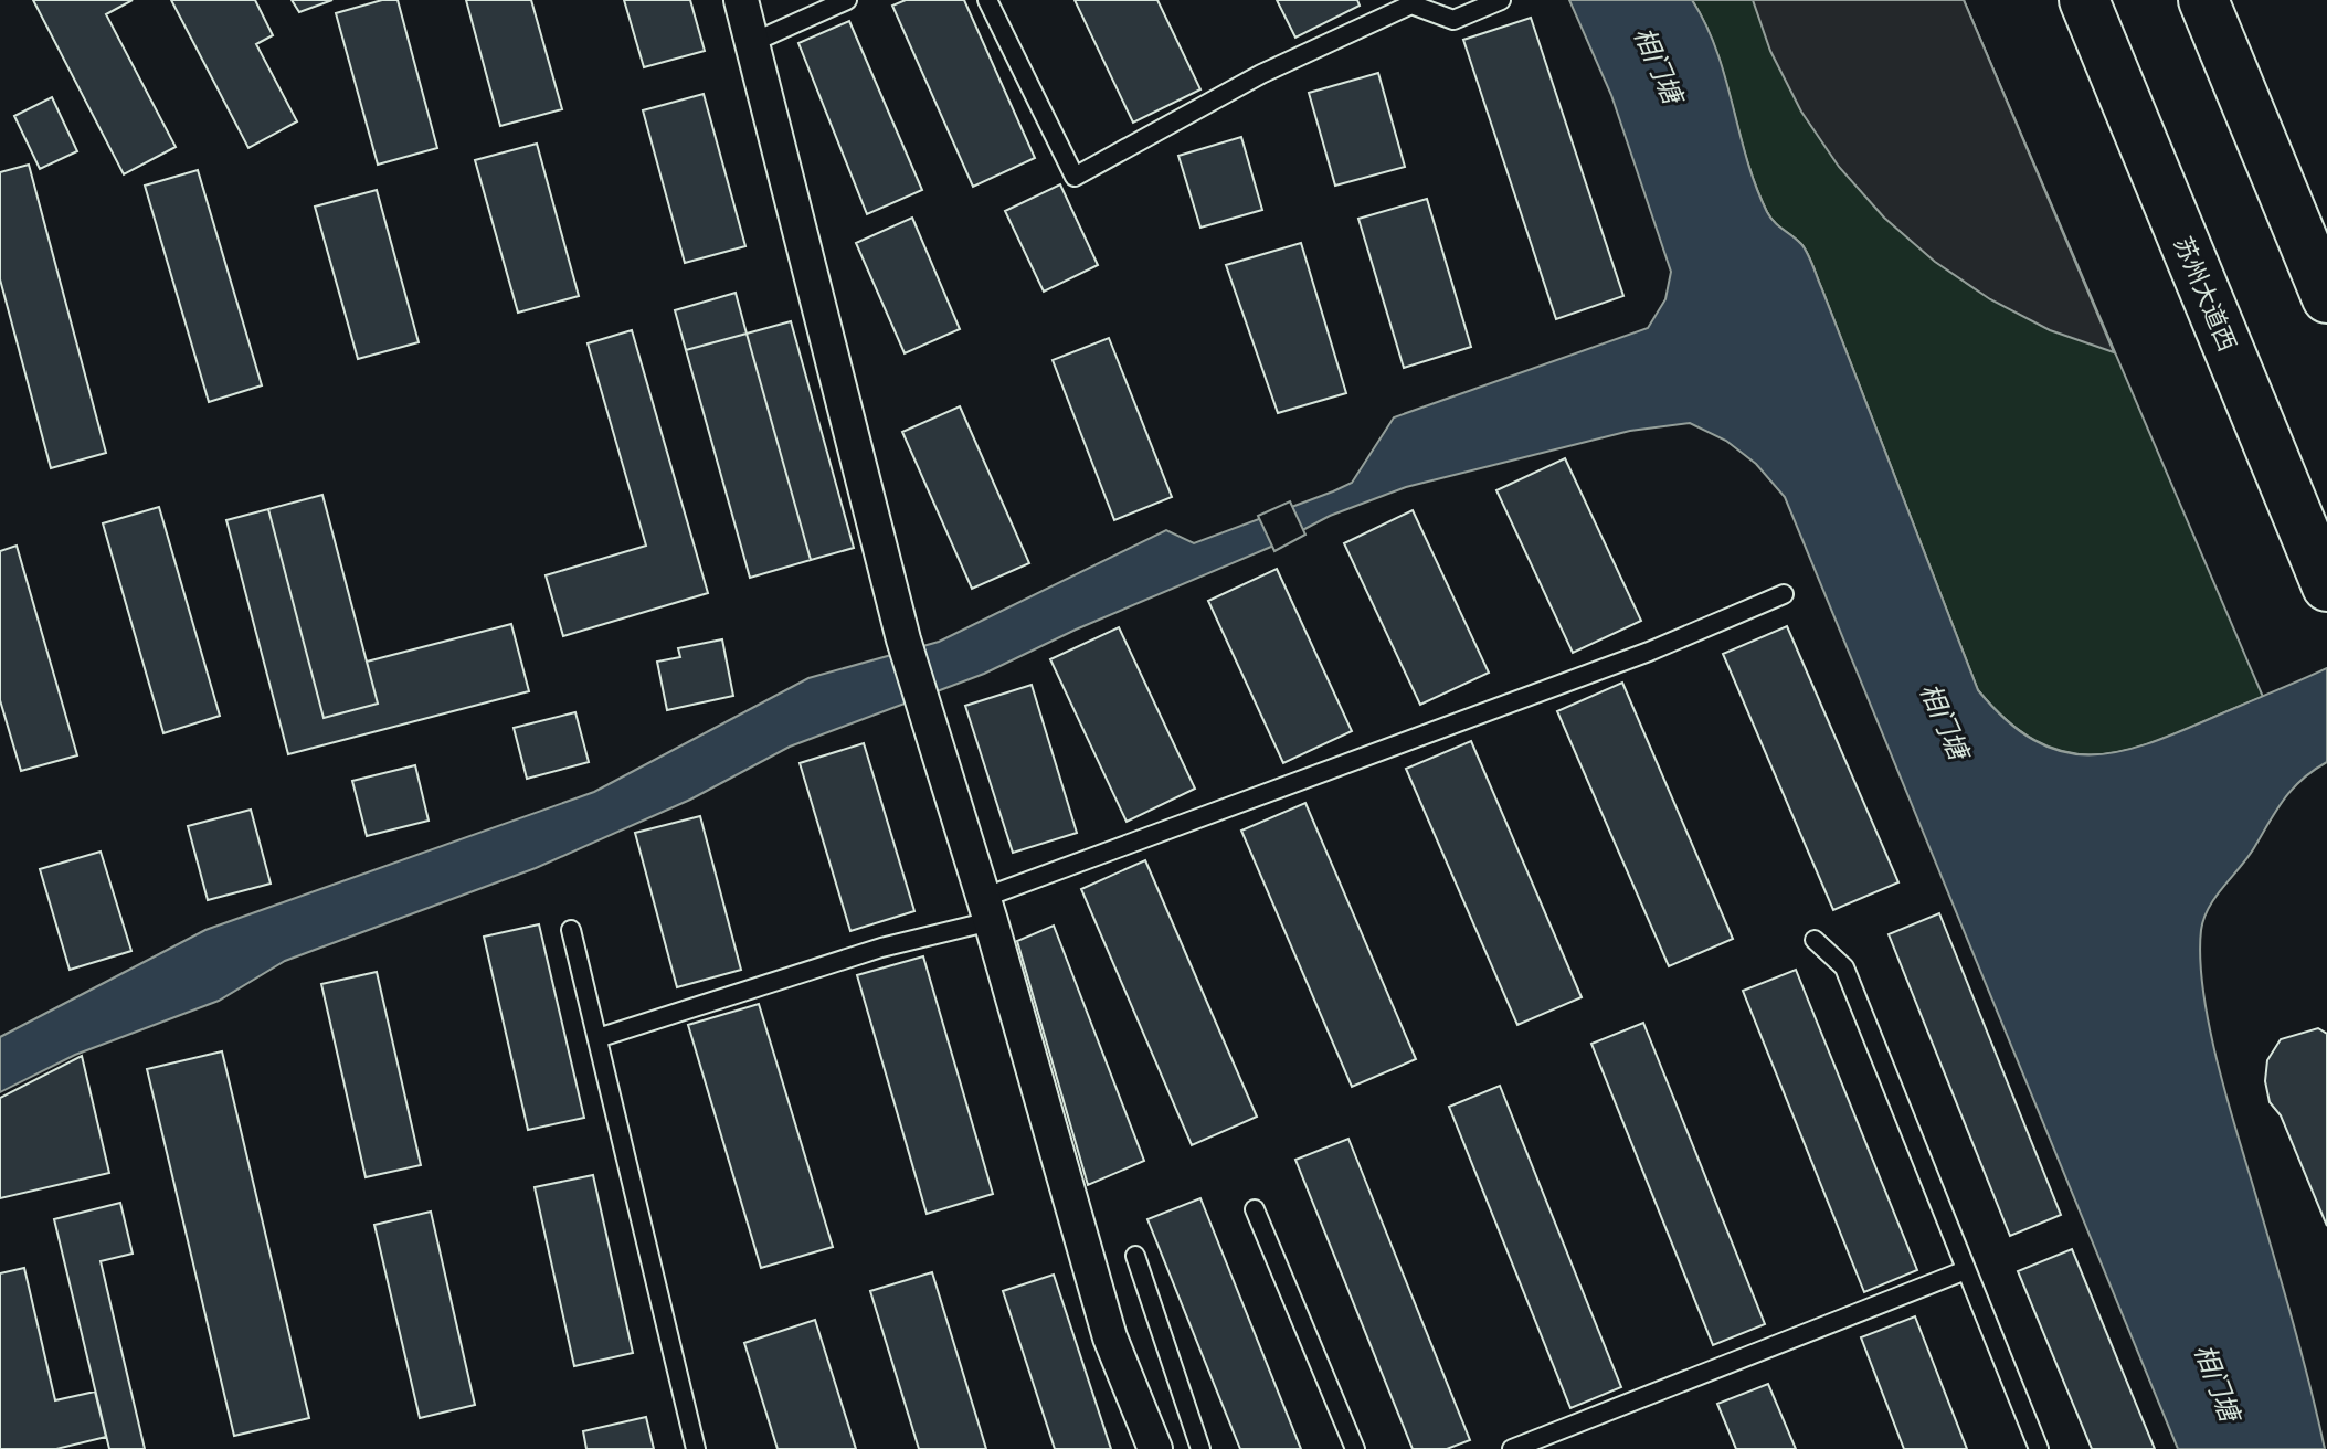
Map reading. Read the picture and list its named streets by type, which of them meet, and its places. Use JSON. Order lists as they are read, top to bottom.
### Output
{
  "streets": {
    "main road": ["苏州大道西"]
  },
  "water": ["相门塘"]
}
